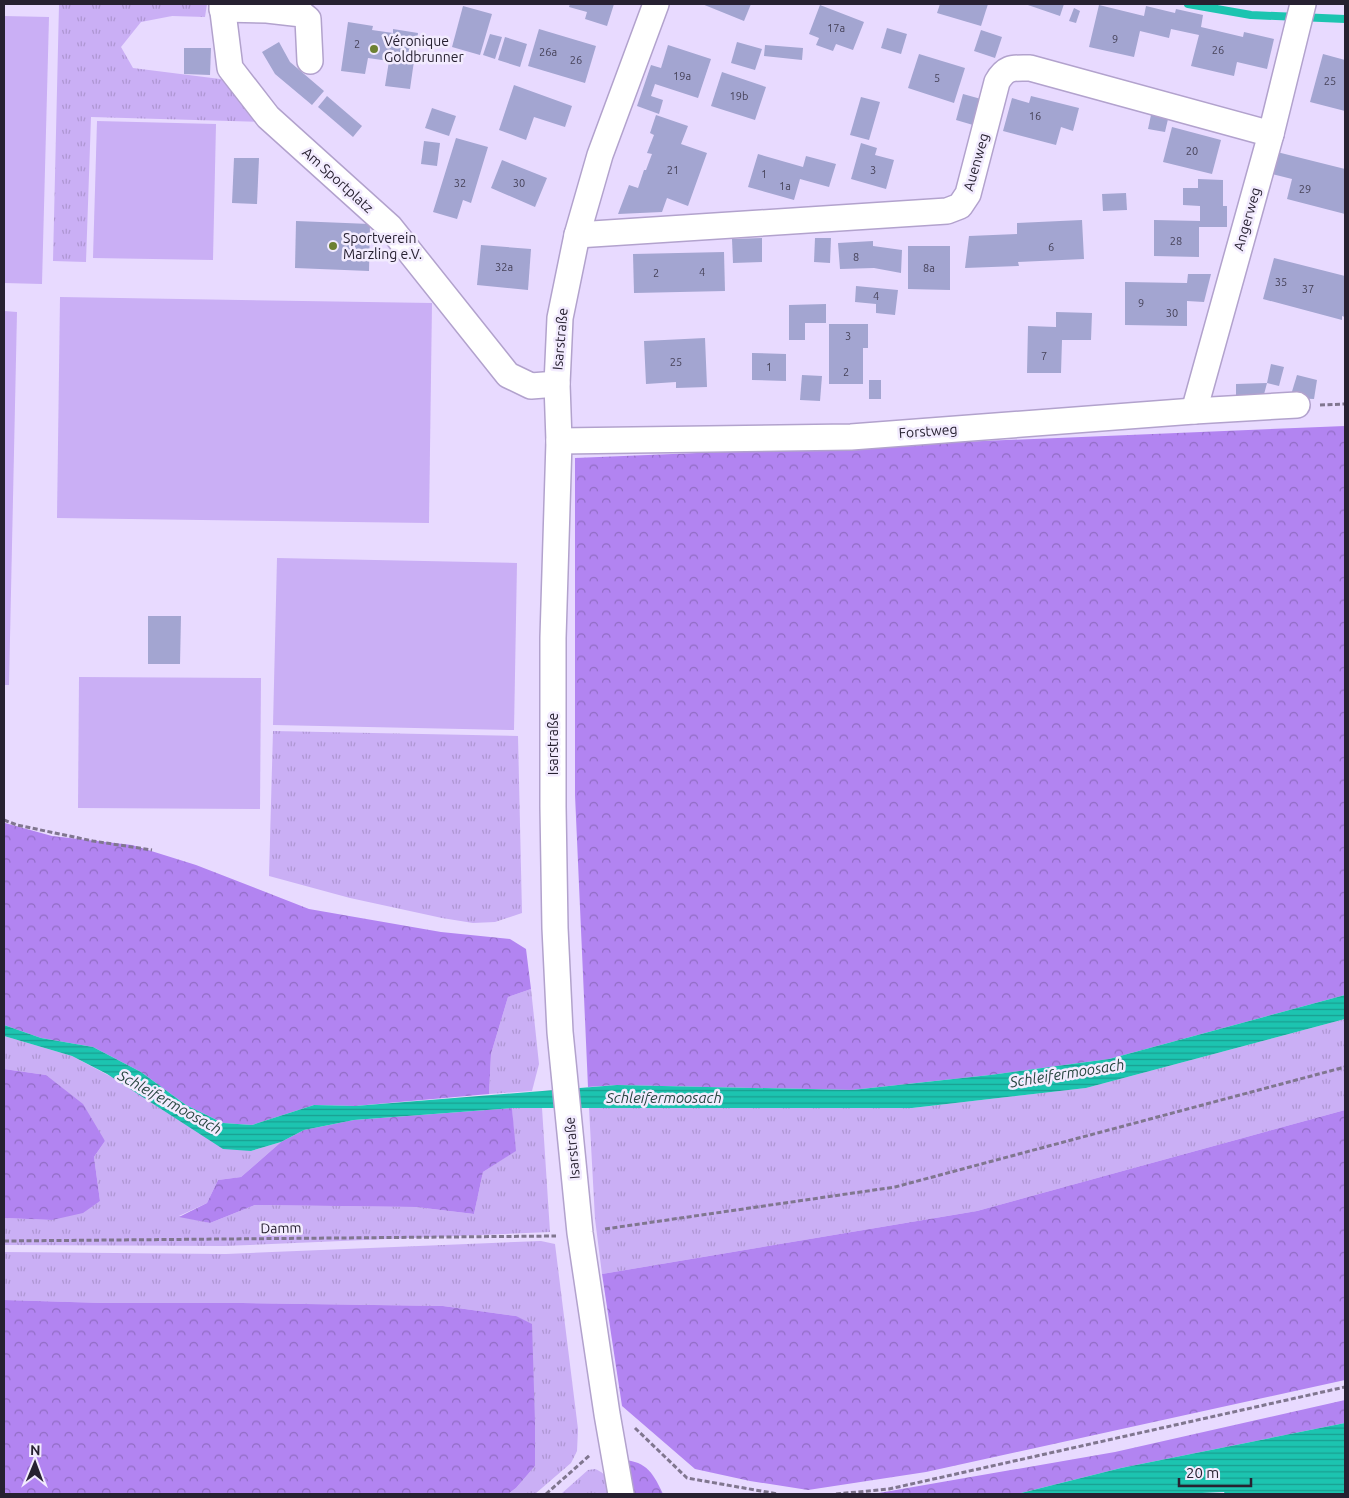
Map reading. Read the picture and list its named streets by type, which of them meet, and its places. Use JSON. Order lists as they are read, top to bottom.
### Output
{
  "streets": {
    "street": [
      "Auenweg",
      "Am Sportplatz",
      "Angerweg",
      "Isarstraße",
      "Forstweg"
    ],
    "path": ["Damm"]
  },
  "crossings": [
    ["Auenweg", "Angerweg"],
    ["Auenweg", "Isarstraße"],
    ["Am Sportplatz", "Isarstraße"],
    ["Angerweg", "Forstweg"],
    ["Isarstraße", "Forstweg"]
  ],
  "water": ["Schleifermoosach"],
  "places": ["Véronique Goldbrunner", "Sportverein Marzling e.V."],
  "house_numbers": [
    "17a",
    "9",
    "2",
    "26",
    "26a",
    "26",
    "19a",
    "5",
    "25",
    "19b",
    "16",
    "20",
    "21",
    "3",
    "1",
    "32",
    "30",
    "1a",
    "29",
    "28",
    "6",
    "8",
    "32a",
    "8a",
    "4",
    "2",
    "35",
    "37",
    "4",
    "9",
    "30",
    "3",
    "7",
    "25",
    "1",
    "2"
  ],
  "scale_bar": "20 m",
  "north": "top"
}
